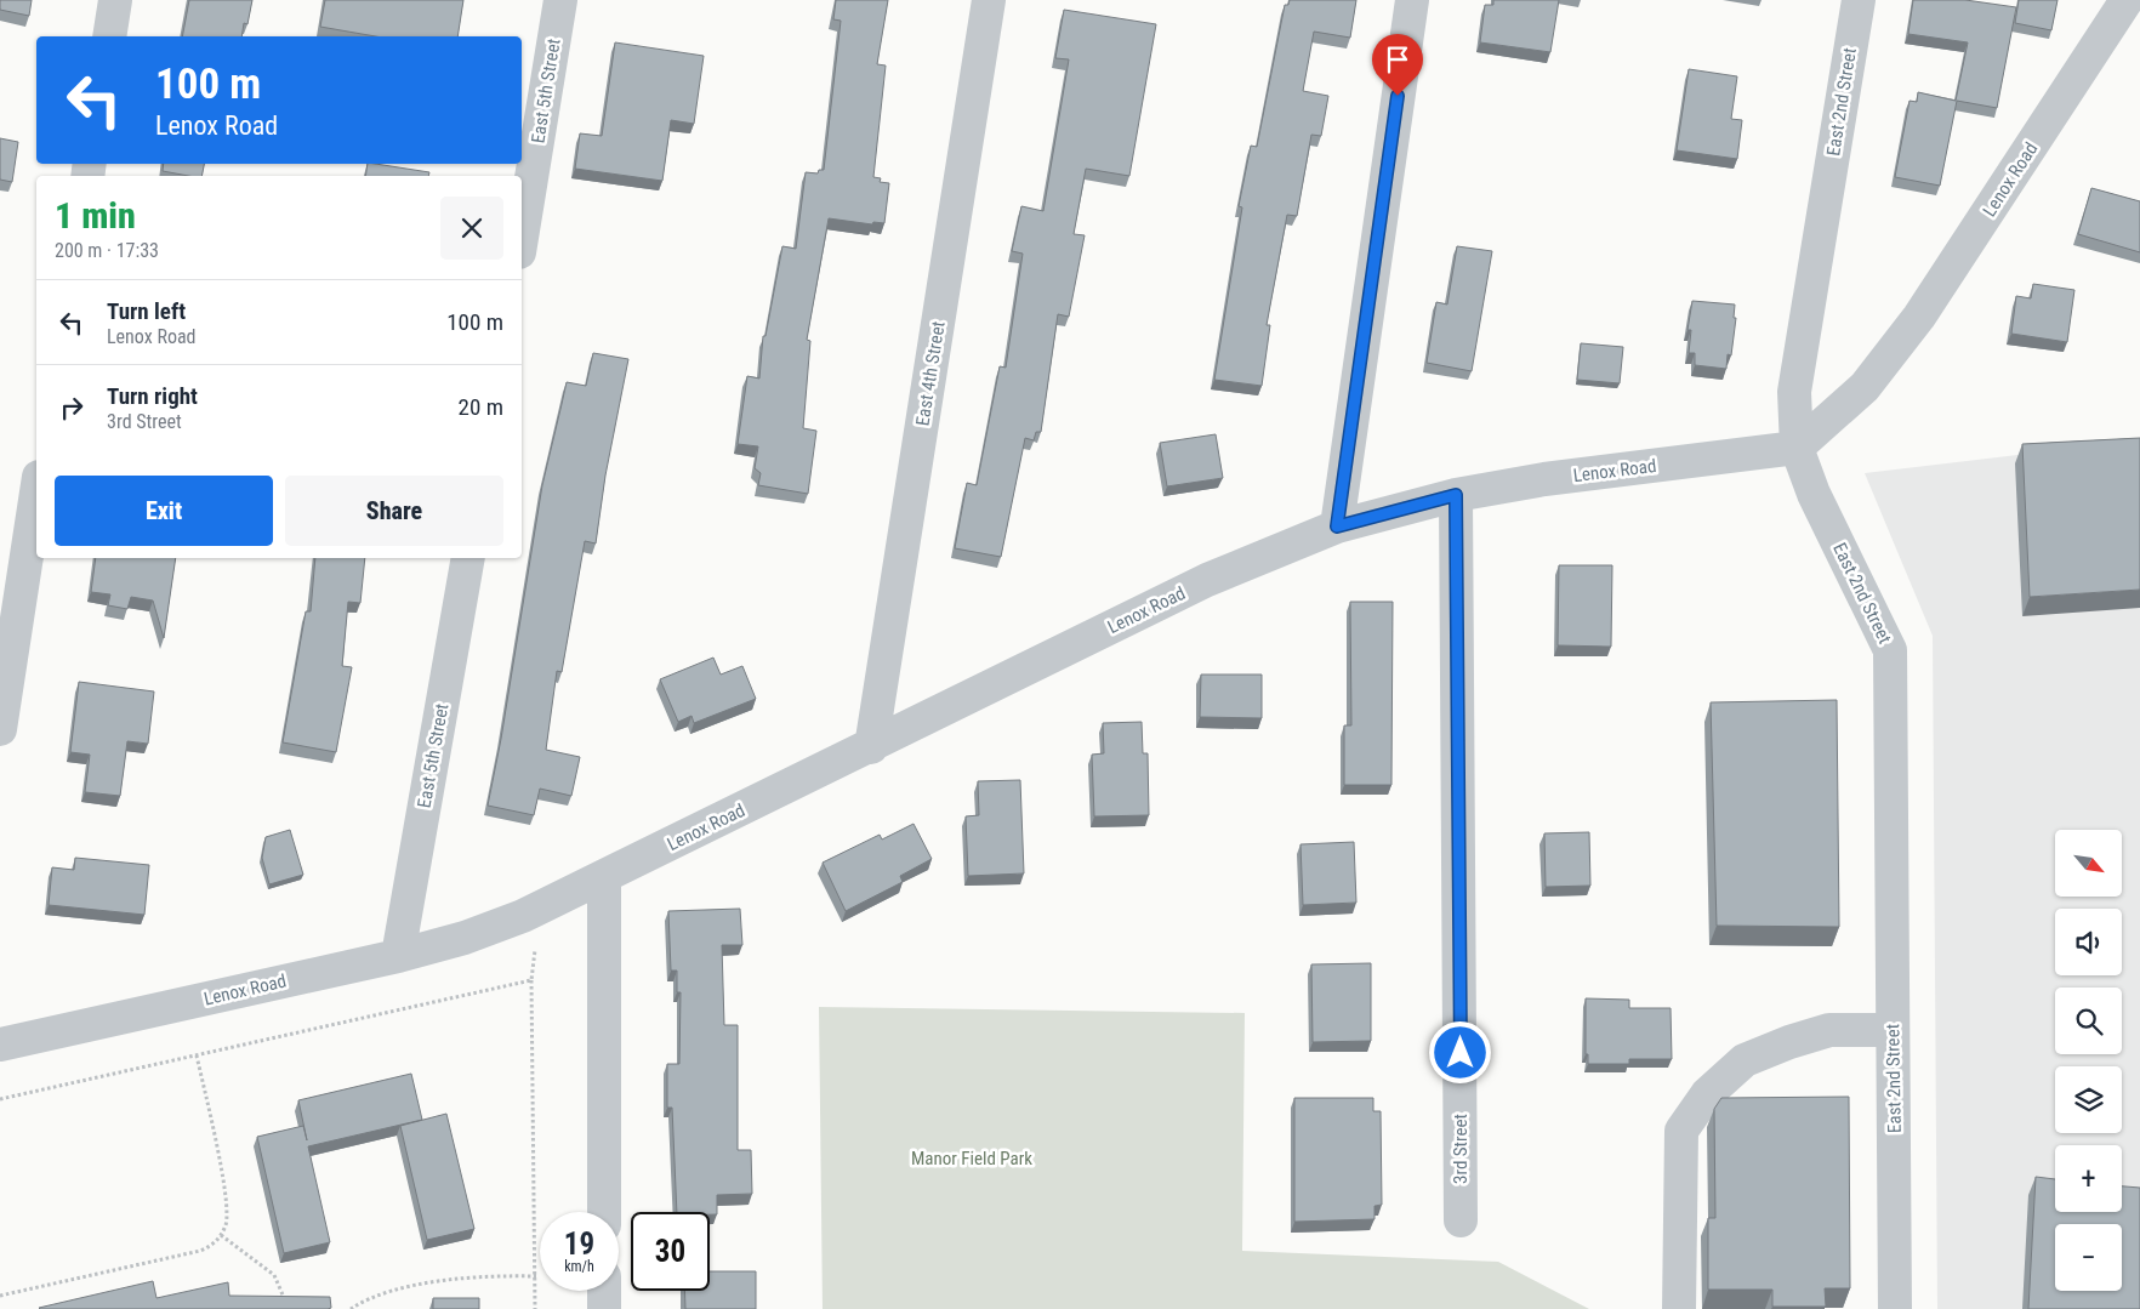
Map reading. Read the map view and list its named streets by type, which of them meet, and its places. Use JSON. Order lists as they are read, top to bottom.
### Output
{
  "streets": {
    "street": [
      "East 5th Street",
      "East 2nd Street",
      "Lenox Road",
      "East 4th Street",
      "3rd Street"
    ]
  },
  "crossings": [
    ["East 5th Street", "Lenox Road"],
    ["East 2nd Street", "Lenox Road"],
    ["Lenox Road", "East 4th Street"],
    ["Lenox Road", "3rd Street"]
  ],
  "parks": ["Manor Field Park"],
  "north": "bottom right",
  "page": {
    "turn": ["100 m", "Lenox Road"],
    "heading": ["1 min", "200 m · 17:33"],
    "list": [
      {
        "name": "Turn left",
        "note": "Lenox Road",
        "value": "100 m"
      },
      {
        "name": "Turn right",
        "note": "3rd Street",
        "value": "20 m"
      }
    ],
    "buttons": ["Exit", "Share"],
    "map_buttons": ["+", "−"],
    "speed": "19 km/h",
    "limit": "30"
  }
}
